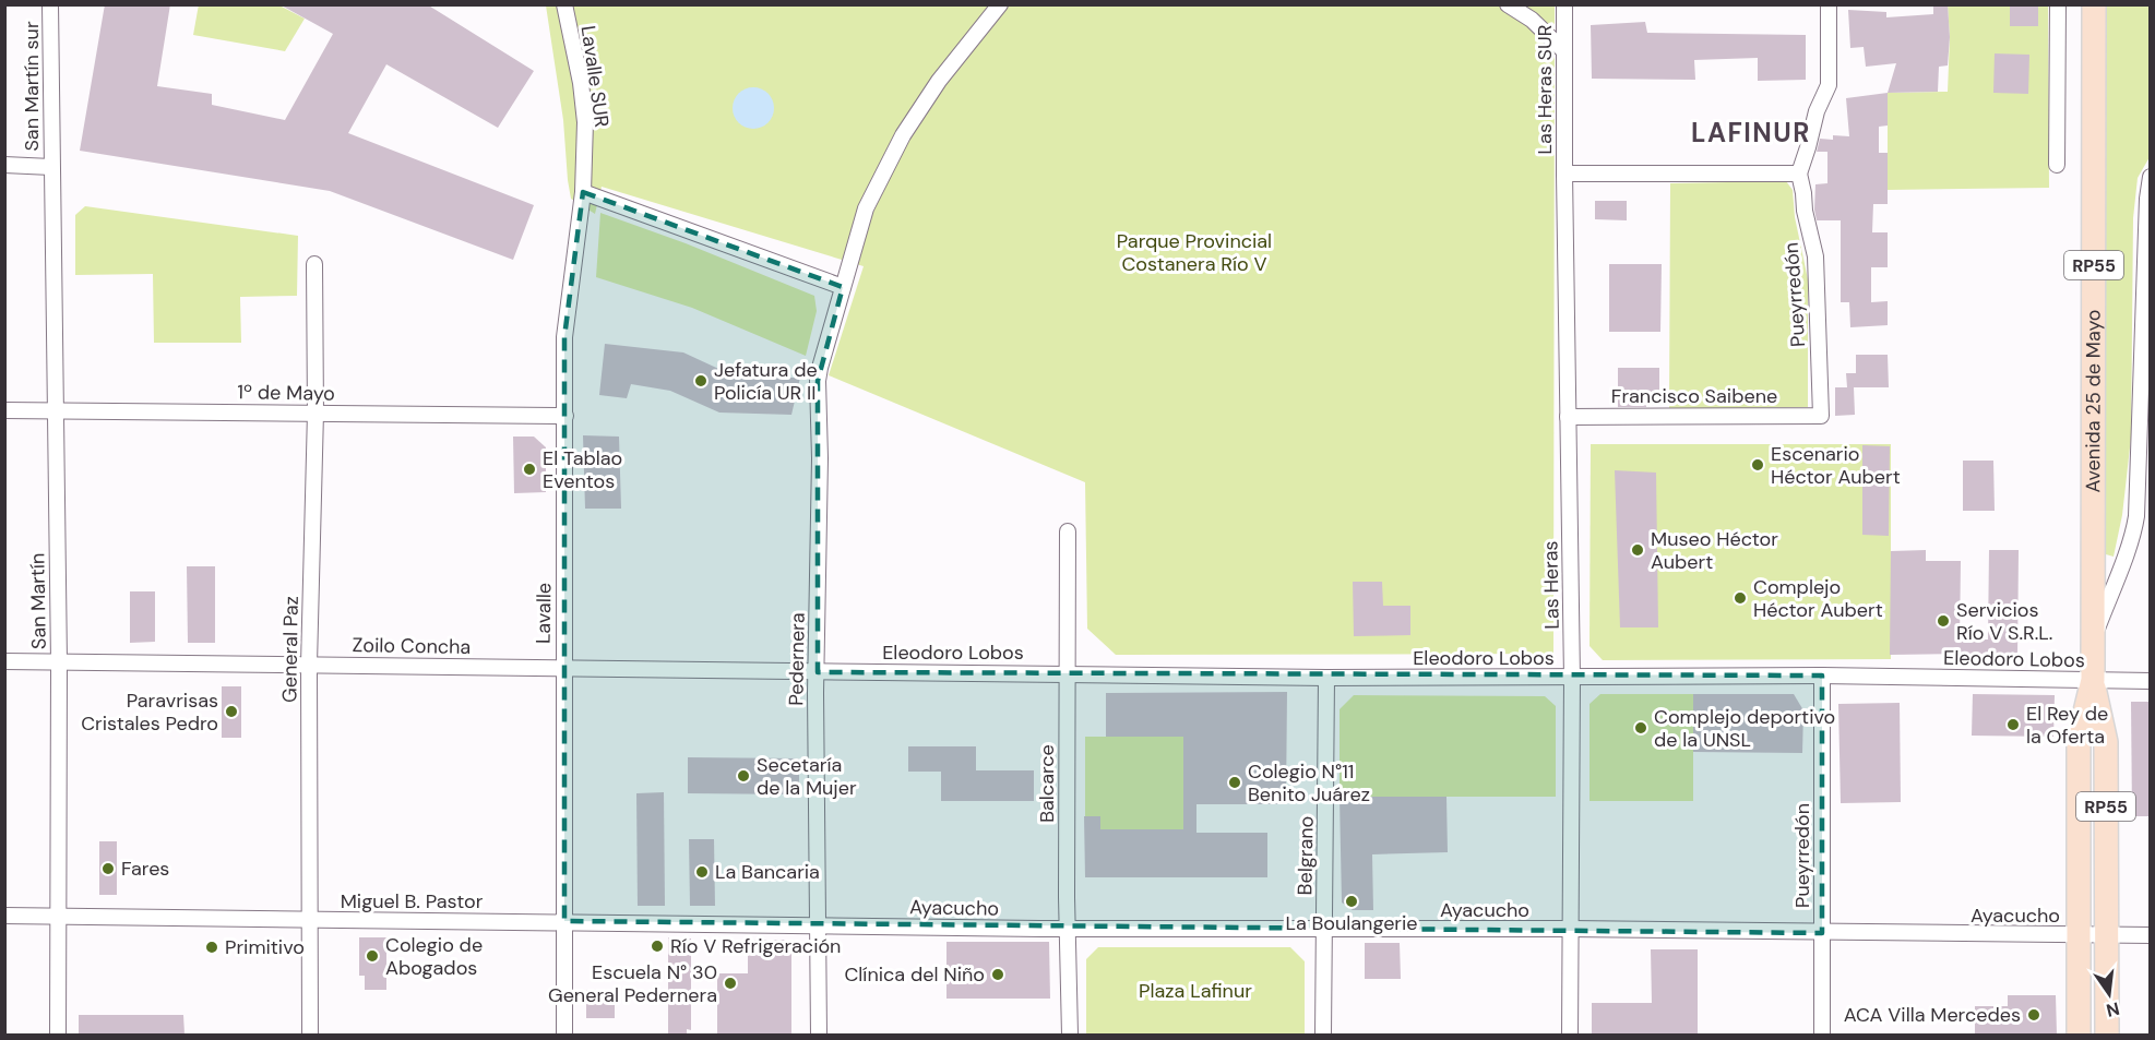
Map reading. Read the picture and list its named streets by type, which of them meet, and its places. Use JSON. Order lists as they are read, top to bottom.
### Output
{
  "streets": {
    "main road": ["RP55", "Avenida 25 de Mayo"],
    "street": [
      "Lavalle SUR",
      "San Martín sur",
      "Las Heras SUR",
      "Pueyrredón",
      "1º de Mayo",
      "Francisco Saibene",
      "Las Heras",
      "San Martín",
      "Lavalle",
      "Zoilo Concha",
      "General Paz",
      "Eleodoro Lobos",
      "Pedernera",
      "Balcarce",
      "Belgrano",
      "Miguel B. Pastor",
      "Ayacucho"
    ]
  },
  "crossings": [
    ["Lavalle SUR", "Lavalle"],
    ["San Martín sur", "San Martín"],
    ["Las Heras SUR", "Las Heras"],
    ["Pueyrredón", "Francisco Saibene"],
    ["Pueyrredón", "Eleodoro Lobos"],
    ["Pueyrredón", "Ayacucho"],
    ["1º de Mayo", "San Martín"],
    ["1º de Mayo", "Lavalle"],
    ["1º de Mayo", "General Paz"],
    ["Francisco Saibene", "Las Heras"],
    ["Avenida 25 de Mayo", "Eleodoro Lobos"],
    ["Avenida 25 de Mayo", "Ayacucho"],
    ["Las Heras", "Eleodoro Lobos"],
    ["Las Heras", "Ayacucho"],
    ["San Martín", "Zoilo Concha"],
    ["San Martín", "Miguel B. Pastor"],
    ["Lavalle", "Zoilo Concha"],
    ["Lavalle", "Miguel B. Pastor"],
    ["Zoilo Concha", "General Paz"],
    ["Zoilo Concha", "Eleodoro Lobos"],
    ["Zoilo Concha", "Pedernera"],
    ["General Paz", "Miguel B. Pastor"],
    ["Eleodoro Lobos", "Pedernera"],
    ["Eleodoro Lobos", "Balcarce"],
    ["Eleodoro Lobos", "Belgrano"],
    ["Pedernera", "Miguel B. Pastor"],
    ["Pedernera", "Ayacucho"],
    ["Balcarce", "Ayacucho"],
    ["Belgrano", "Ayacucho"],
    ["Miguel B. Pastor", "Ayacucho"]
  ],
  "districts": ["LAFINUR"],
  "parks": ["Parque Provincial Costanera Río V", "Plaza Lafinur"],
  "places": [
    "Jefatura de Policía UR II",
    "Escenario Héctor Aubert",
    "El Tablao Eventos",
    "Museo Héctor Aubert",
    "Complejo Héctor Aubert",
    "Servicios Río V S.R.L.",
    "Paravrisas Cristales Pedro",
    "El Rey de la Oferta",
    "Complejo deportivo de la UNSL",
    "Secetaría de la Mujer",
    "Colegio N°11 Benito Juárez",
    "Fares",
    "La Bancaria",
    "La Boulangerie",
    "Río V Refrigeración",
    "Primitivo",
    "Colegio de Abogados",
    "Clínica del Niño",
    "Escuela N° 30 General Pedernera",
    "ACA Villa Mercedes"
  ],
  "north": "bottom"
}
